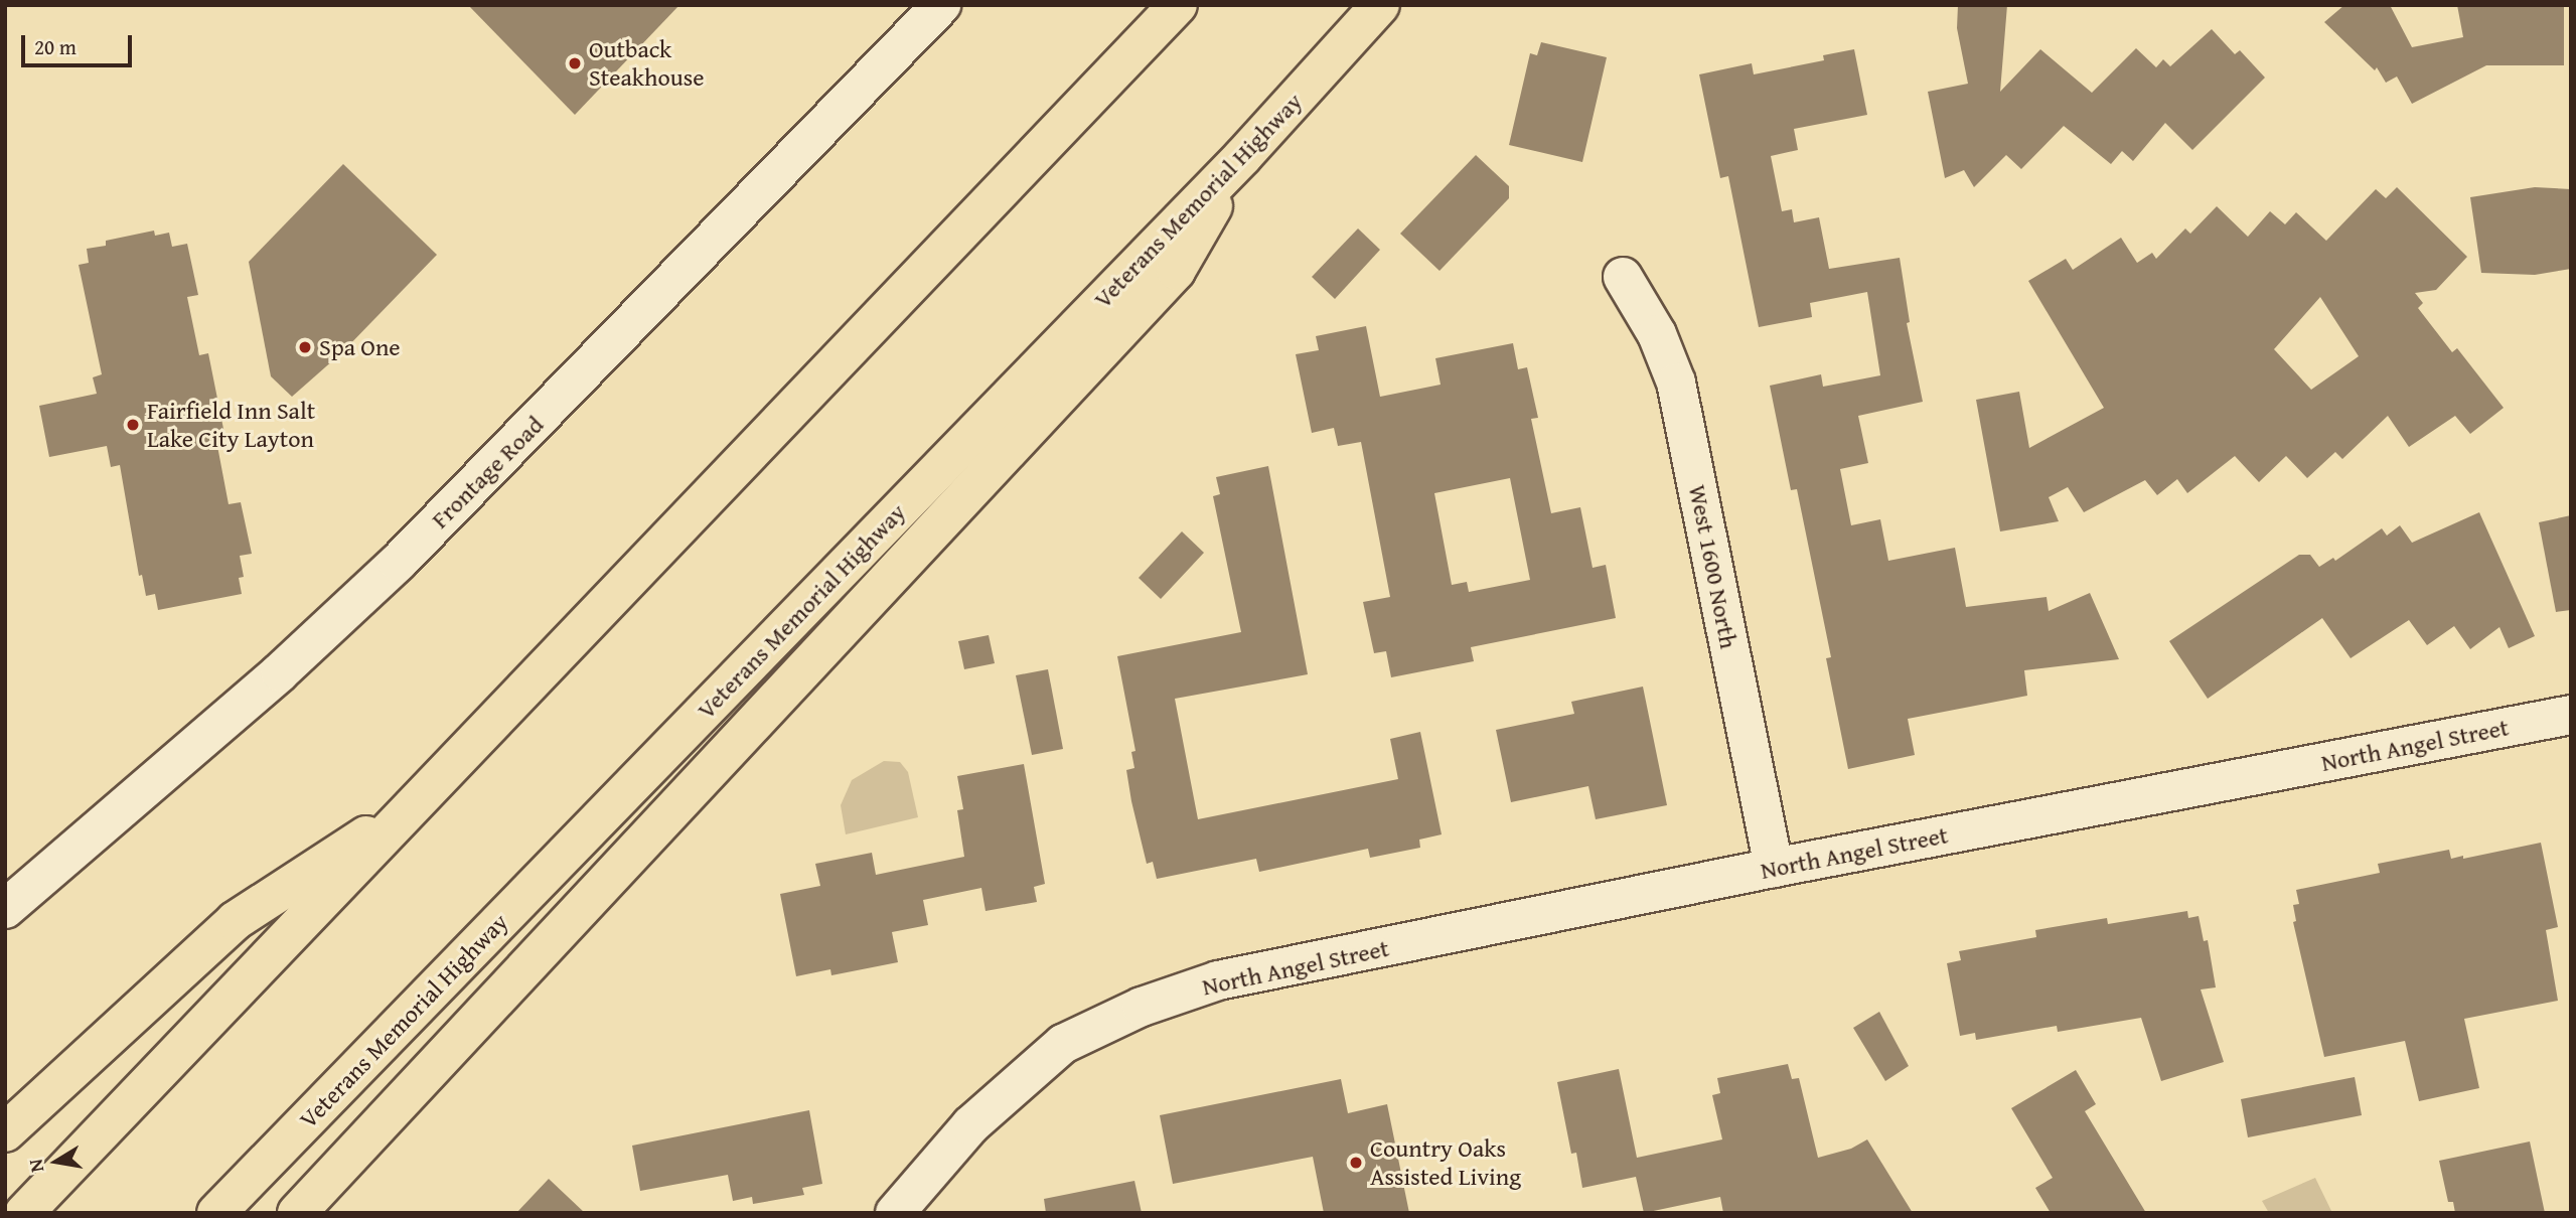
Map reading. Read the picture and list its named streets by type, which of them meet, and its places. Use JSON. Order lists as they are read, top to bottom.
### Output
{
  "streets": {
    "highway": ["Veterans Memorial Highway"],
    "street": ["Frontage Road", "West 1600 North", "North Angel Street"]
  },
  "crossings": [
    ["West 1600 North", "North Angel Street"]
  ],
  "places": [
    "Outback Steakhouse",
    "Spa One",
    "Fairfield Inn Salt Lake City Layton",
    "Country Oaks Assisted Living"
  ],
  "scale_bar": "20 m",
  "north": "left"
}
